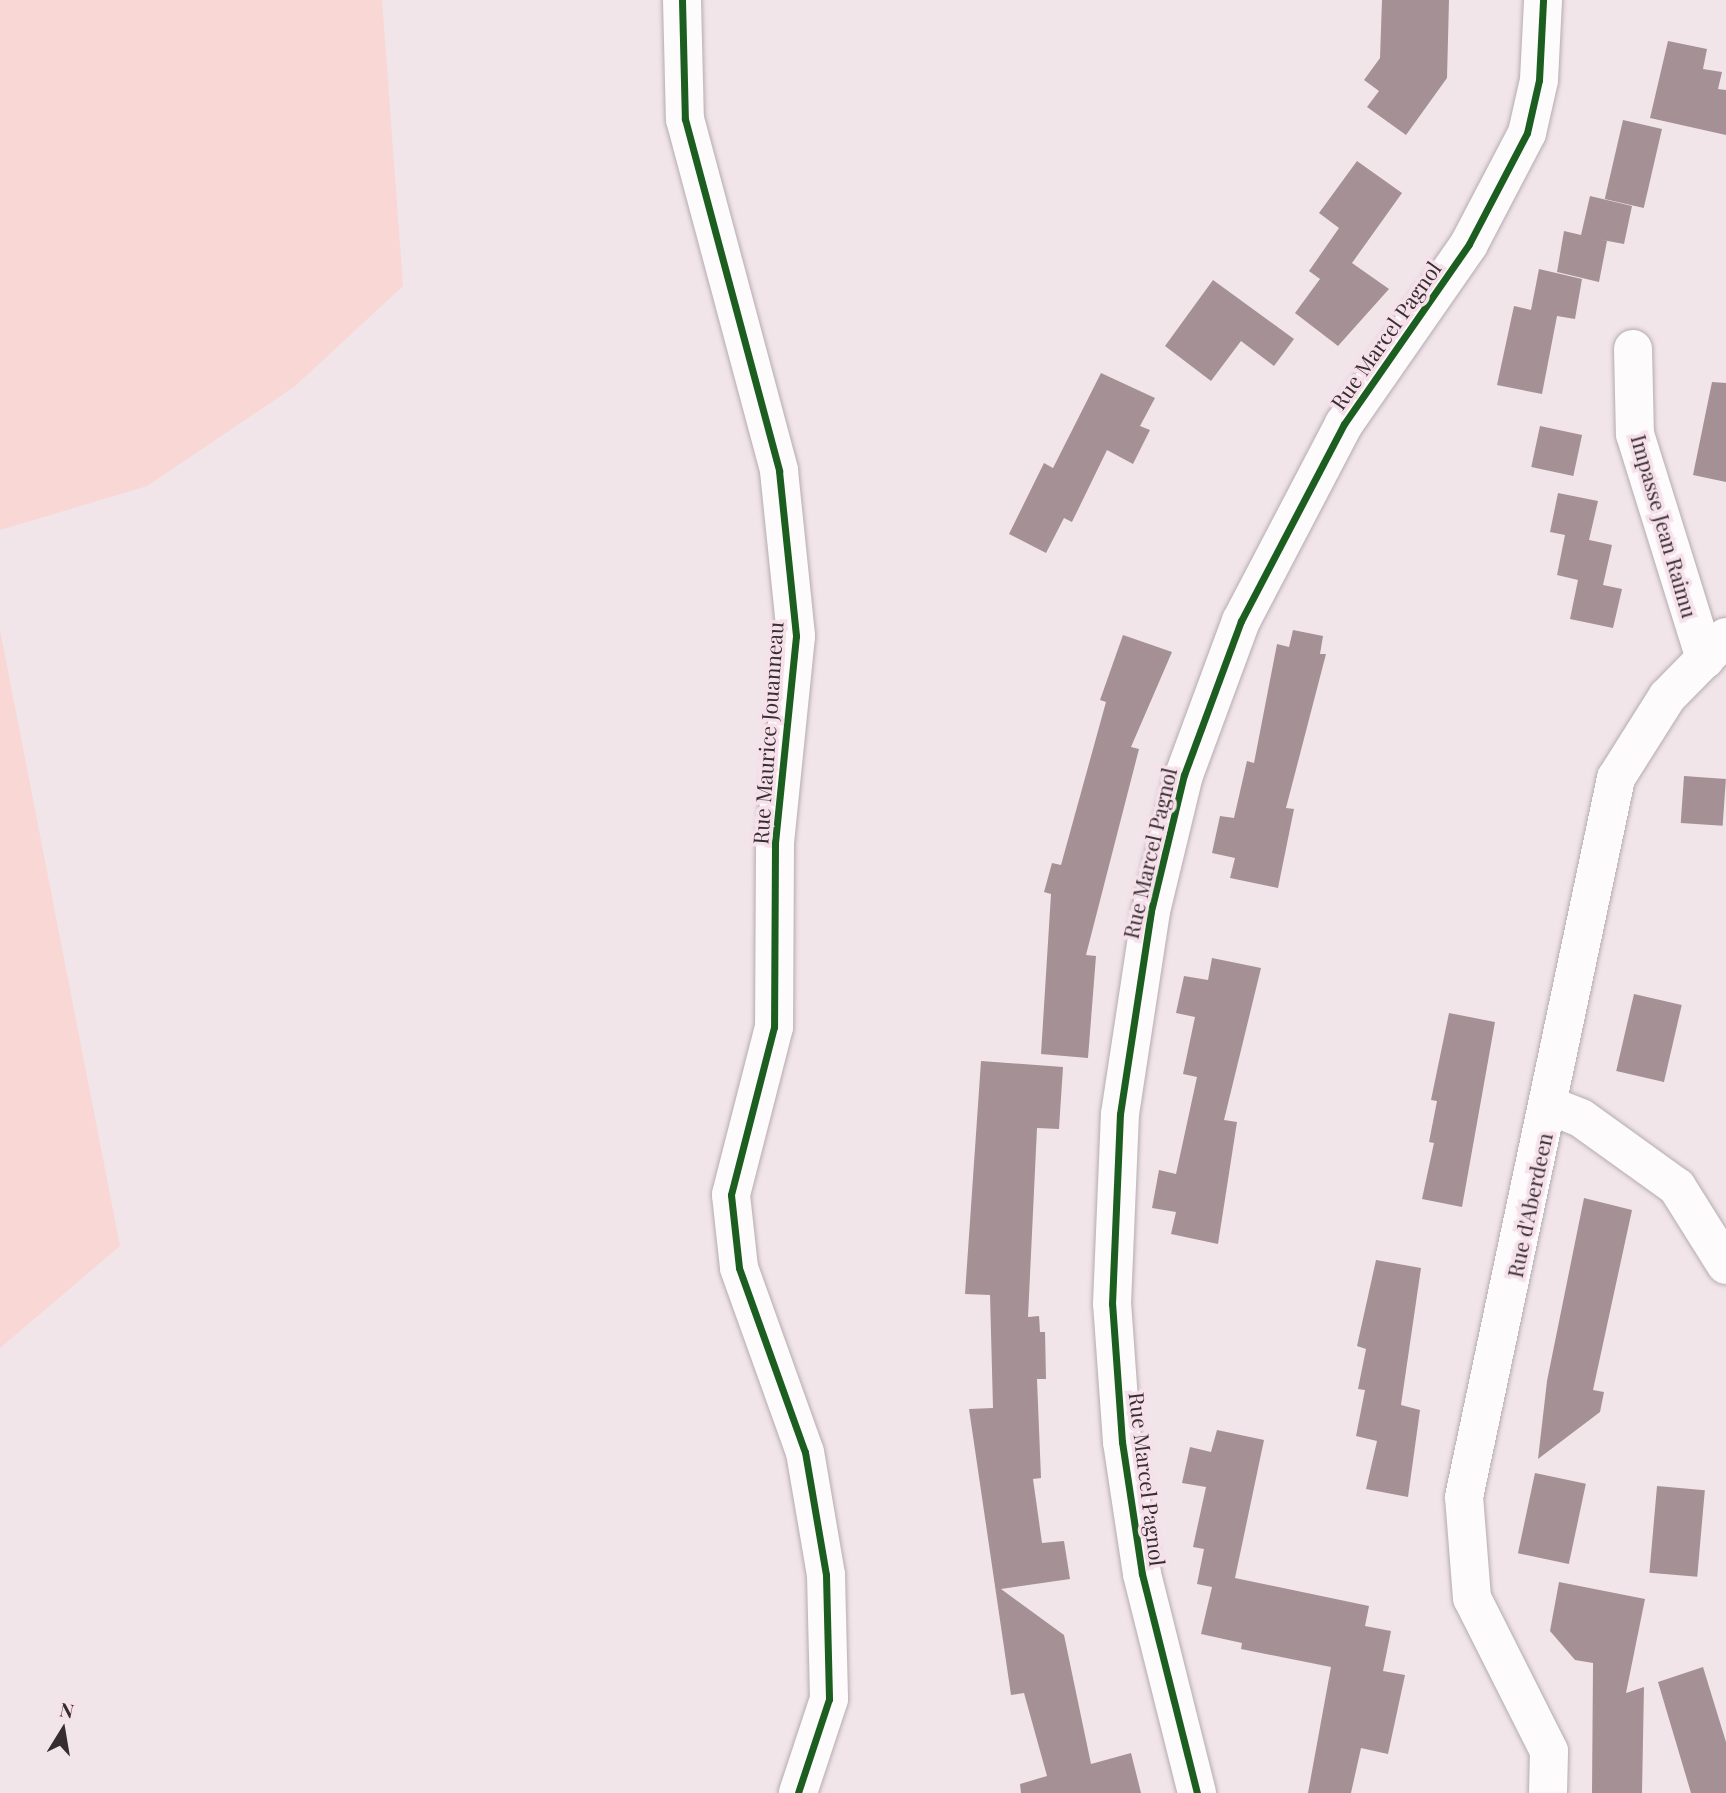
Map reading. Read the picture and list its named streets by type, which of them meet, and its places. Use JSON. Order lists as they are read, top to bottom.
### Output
{
  "streets": {
    "street": [
      "Rue Marcel Pagnol",
      "Impasse Jean Raimu",
      "Rue Maurice Jouanneau",
      "Rue d'Aberdeen"
    ]
  },
  "crossings": [
    ["Impasse Jean Raimu", "Rue d'Aberdeen"]
  ],
  "north": "top"
}
